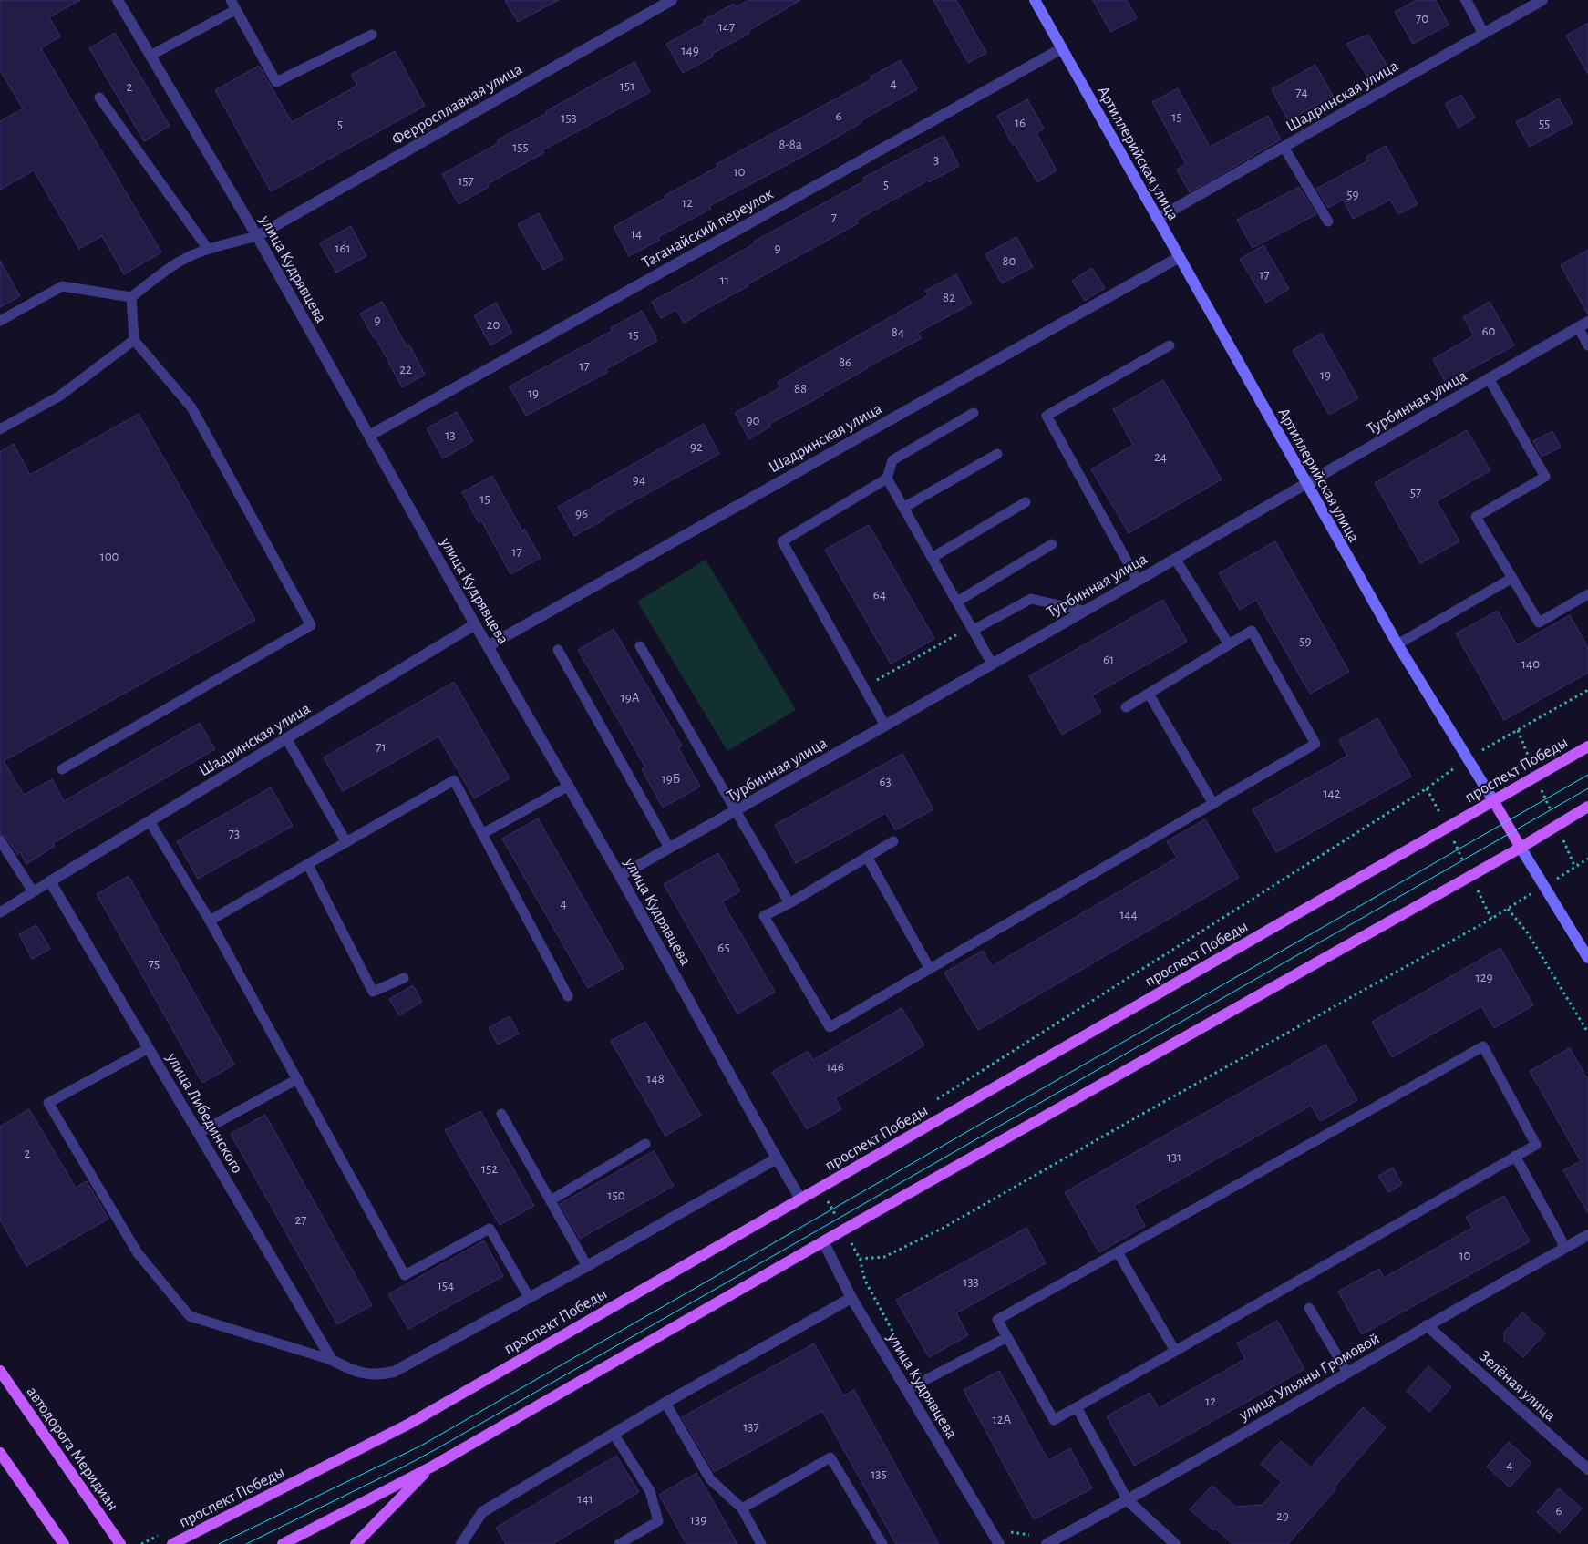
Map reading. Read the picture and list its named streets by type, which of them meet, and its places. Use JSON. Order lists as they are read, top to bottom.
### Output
{
  "streets": {
    "main road": ["Артиллерийская улица", "проспект Победы", "автодорога Меридиан"],
    "street": [
      "Шадринская улица",
      "Ферросплавная улица",
      "Таганайский переулок",
      "улица Кудрявцева",
      "Турбинная улица",
      "улица Либединского",
      "улица Ульяны Громовой",
      "Зелёная улица"
    ]
  },
  "crossings": [
    ["Шадринская улица", "Артиллерийская улица"],
    ["Шадринская улица", "улица Кудрявцева"],
    ["Шадринская улица", "улица Либединского"],
    ["Ферросплавная улица", "улица Кудрявцева"],
    ["Артиллерийская улица", "Таганайский переулок"],
    ["Артиллерийская улица", "Турбинная улица"],
    ["Артиллерийская улица", "проспект Победы"],
    ["Таганайский переулок", "улица Кудрявцева"],
    ["улица Кудрявцева", "Турбинная улица"],
    ["улица Кудрявцева", "проспект Победы"],
    ["улица Ульяны Громовой", "Зелёная улица"]
  ],
  "house_numbers": [
    "70",
    "147",
    "149",
    "4",
    "151",
    "2",
    "74",
    "6",
    "15",
    "153",
    "16",
    "55",
    "5",
    "8-8а",
    "155",
    "3",
    "10",
    "157",
    "5",
    "59",
    "12",
    "7",
    "14",
    "161",
    "9",
    "80",
    "17",
    "11",
    "82",
    "9",
    "20",
    "60",
    "84",
    "15",
    "86",
    "17",
    "22",
    "19",
    "88",
    "19",
    "90",
    "13",
    "92",
    "24",
    "94",
    "57",
    "15",
    "96",
    "17",
    "100",
    "64",
    "59",
    "61",
    "140",
    "19А",
    "71",
    "19Б",
    "63",
    "142",
    "73",
    "4",
    "144",
    "65",
    "75",
    "129",
    "146",
    "148",
    "2",
    "131",
    "152",
    "150",
    "27",
    "10",
    "133",
    "154",
    "12",
    "12А",
    "137",
    "4",
    "135",
    "141",
    "6",
    "29",
    "139"
  ]
}
